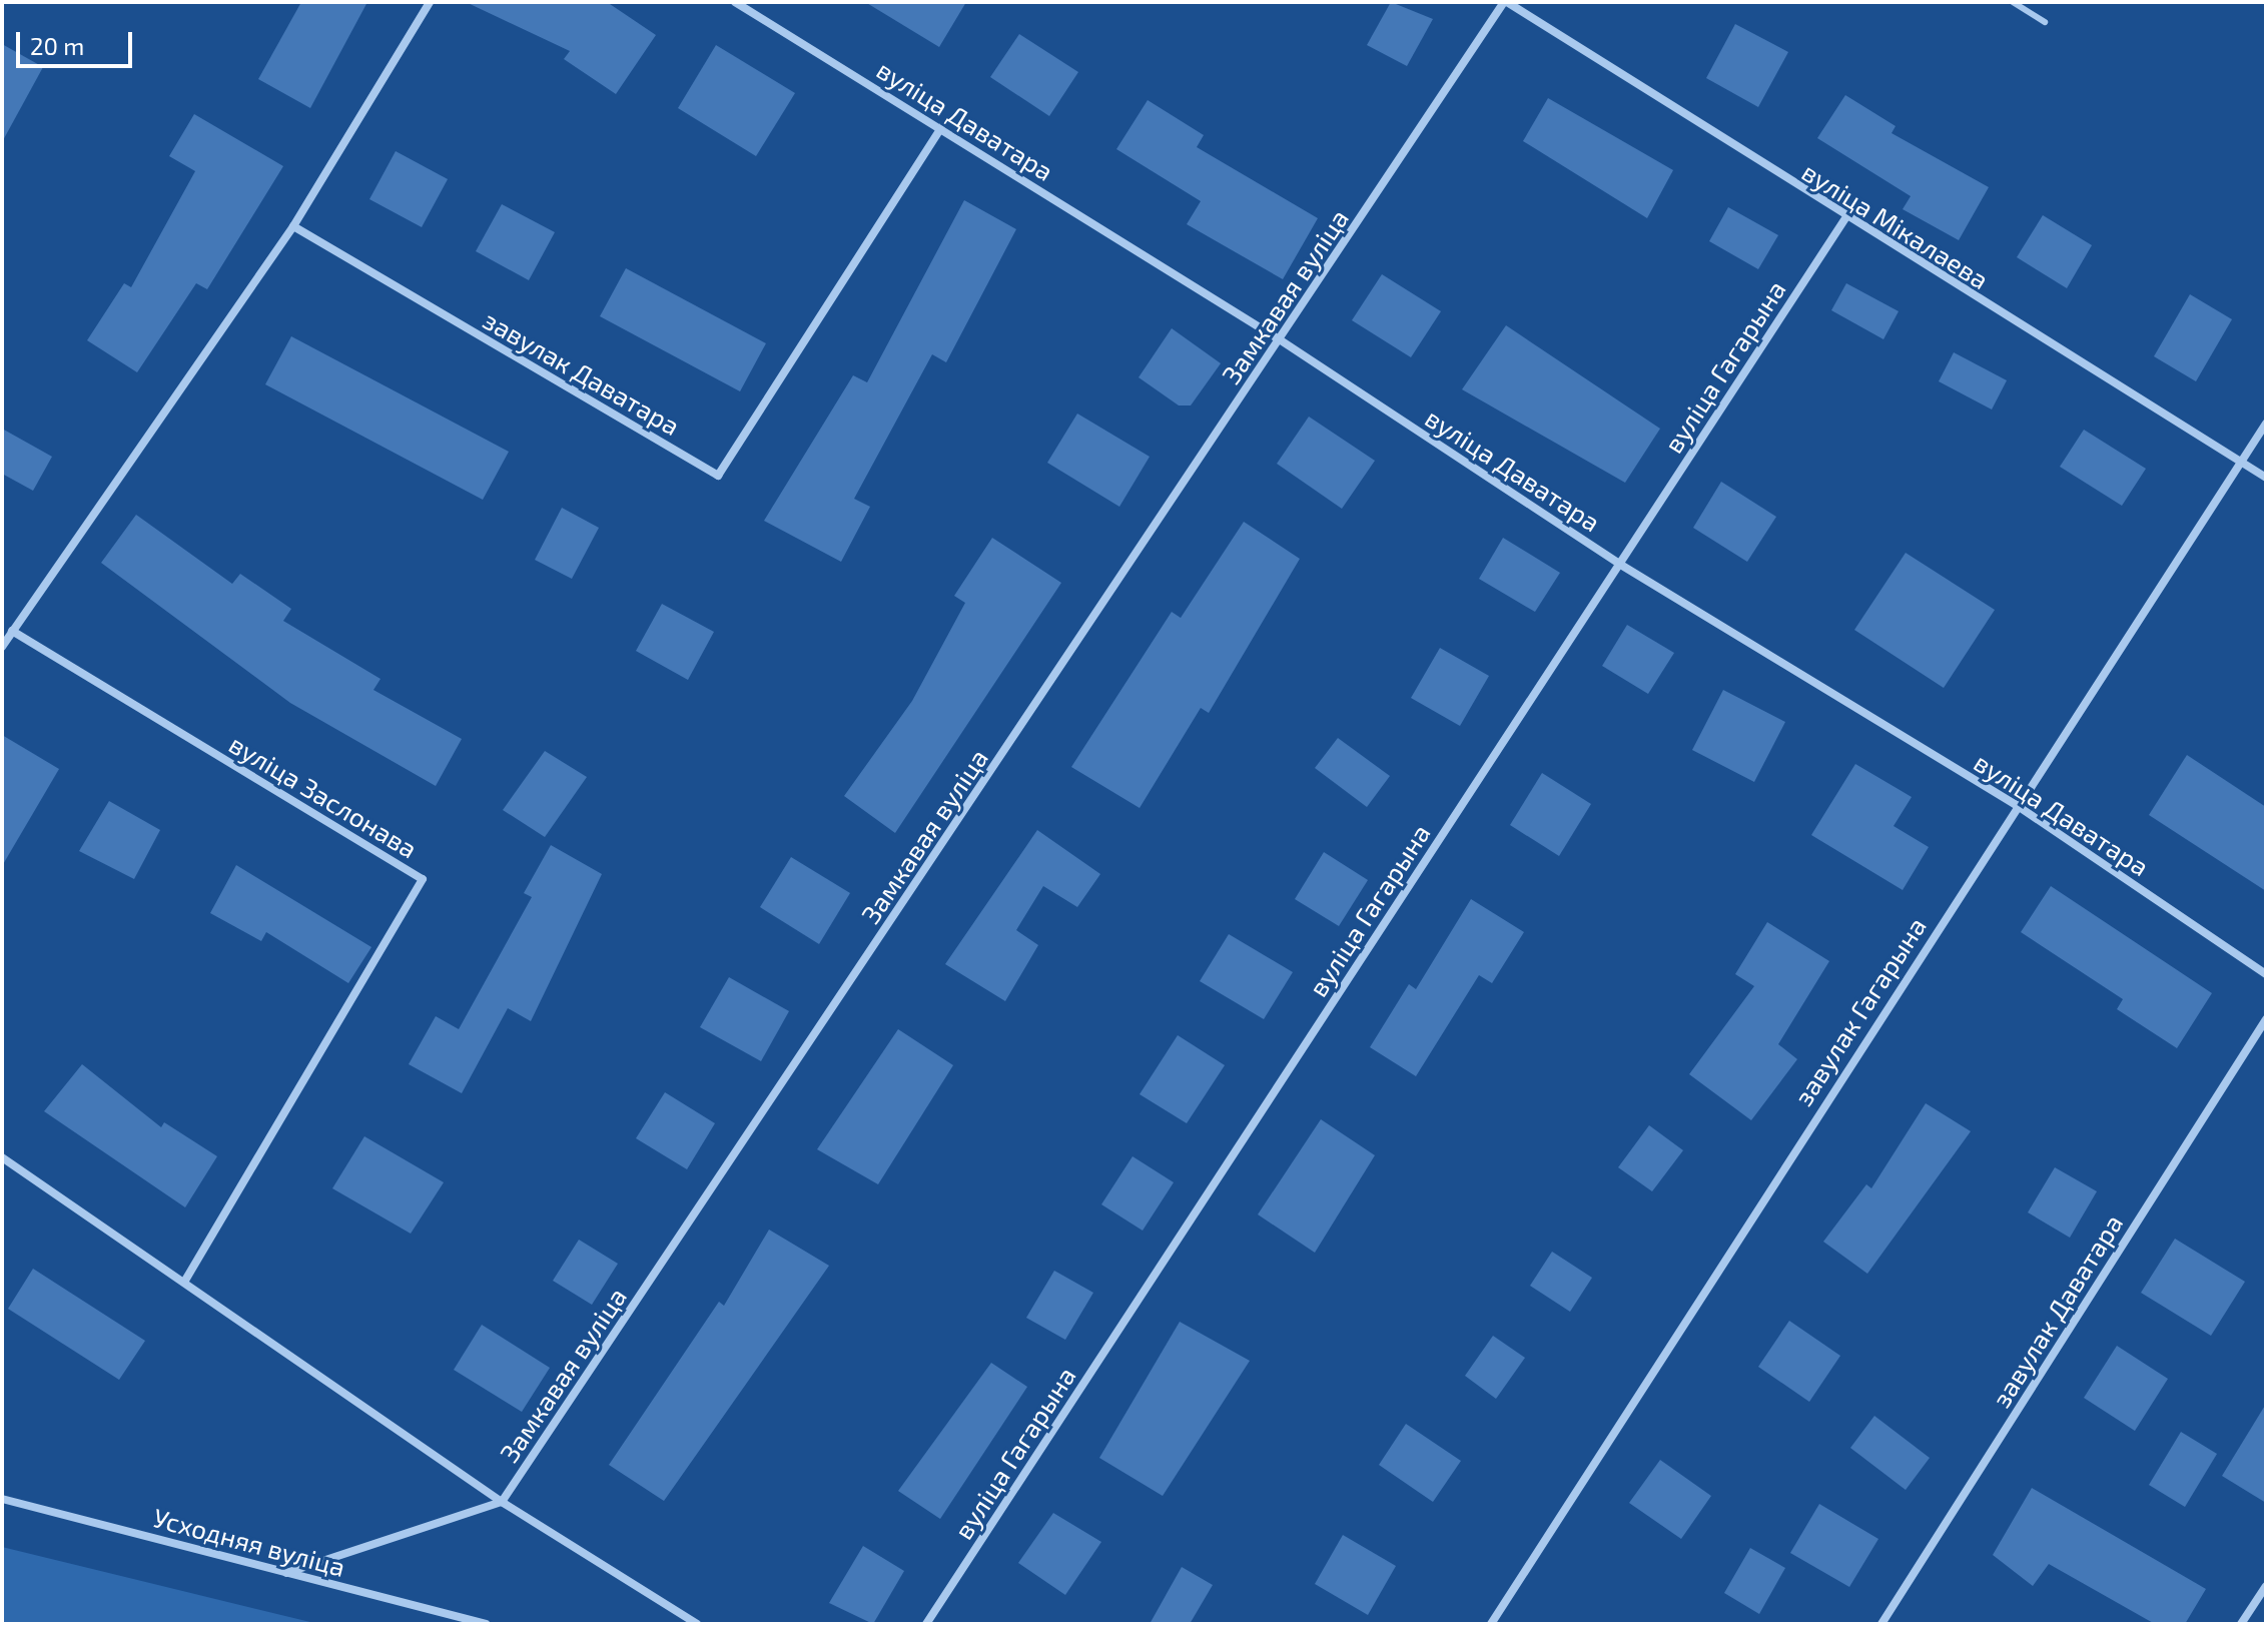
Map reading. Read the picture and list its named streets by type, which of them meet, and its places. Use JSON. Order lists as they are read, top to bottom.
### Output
{
  "streets": {
    "street": [
      "вуліца Даватара",
      "вуліца Мікалаева",
      "Замкавая вуліца",
      "вуліца Гагарына",
      "завулак Даватара",
      "вуліца Заслонава",
      "завулак Гагарына",
      "Усходняя вуліца"
    ]
  },
  "crossings": [
    ["вуліца Даватара", "Замкавая вуліца"],
    ["вуліца Даватара", "вуліца Гагарына"],
    ["вуліца Даватара", "завулак Даватара"],
    ["вуліца Даватара", "завулак Гагарына"],
    ["вуліца Мікалаева", "Замкавая вуліца"],
    ["вуліца Мікалаева", "вуліца Гагарына"],
    ["вуліца Мікалаева", "завулак Гагарына"],
    ["Замкавая вуліца", "Усходняя вуліца"]
  ],
  "scale_bar": "20 m"
}
